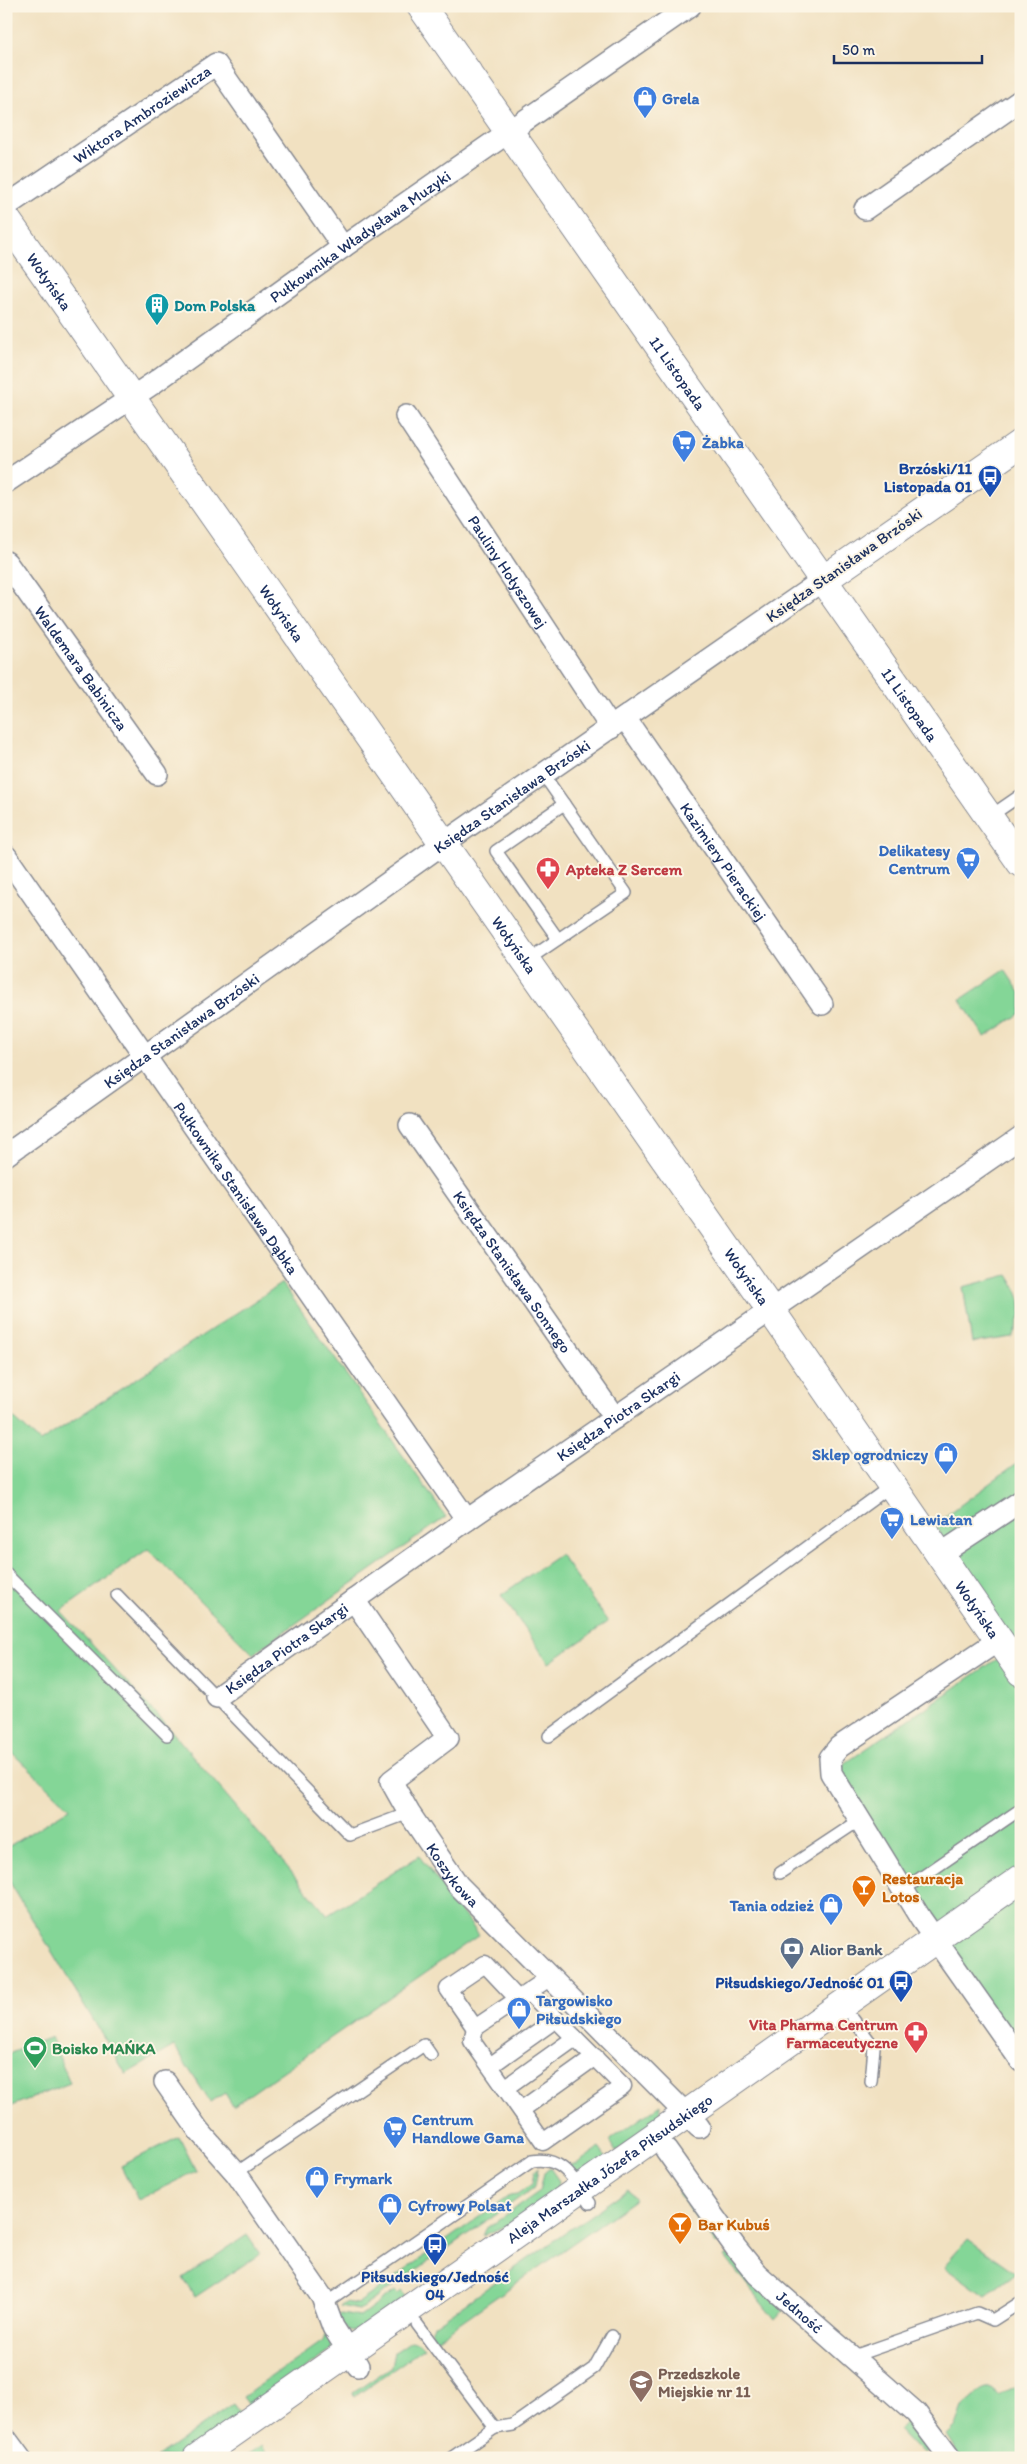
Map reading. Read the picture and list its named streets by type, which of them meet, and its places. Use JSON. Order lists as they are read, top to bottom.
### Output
{
  "streets": {
    "street": [
      "Wiktora Ambroziewicza",
      "Pułkownika Władysława Muzyki",
      "Wołyńska",
      "11 Listopada",
      "Księdza Stanisława Brzóski",
      "Pauliny Hołyszowej",
      "Waldemara Babinicza",
      "Kazimiery Pierackiej",
      "Pułkownika Stanisława Dąbka",
      "Księdza Stanisława Sonnego",
      "Księdza Piotra Skargi",
      "Koszykowa",
      "Aleja Marszałka Józefa Piłsudskiego",
      "Jedność"
    ]
  },
  "crossings": [
    ["Wiktora Ambroziewicza", "Pułkownika Władysława Muzyki"],
    ["Pułkownika Władysława Muzyki", "Wołyńska"],
    ["Pułkownika Władysława Muzyki", "11 Listopada"],
    ["Wołyńska", "Księdza Stanisława Brzóski"],
    ["Wołyńska", "Księdza Piotra Skargi"],
    ["11 Listopada", "Księdza Stanisława Brzóski"],
    ["Księdza Stanisława Brzóski", "Pauliny Hołyszowej"],
    ["Księdza Stanisława Brzóski", "Kazimiery Pierackiej"],
    ["Księdza Stanisława Brzóski", "Pułkownika Stanisława Dąbka"],
    ["Pauliny Hołyszowej", "Kazimiery Pierackiej"],
    ["Pułkownika Stanisława Dąbka", "Księdza Piotra Skargi"],
    ["Księdza Stanisława Sonnego", "Księdza Piotra Skargi"],
    ["Księdza Piotra Skargi", "Koszykowa"],
    ["Koszykowa", "Aleja Marszałka Józefa Piłsudskiego"],
    ["Aleja Marszałka Józefa Piłsudskiego", "Jedność"]
  ],
  "places": {
    "shop": [
      "Grela",
      "Sklep ogrodniczy",
      "Tania odzież",
      "Targowisko Piłsudskiego",
      "Frymark",
      "Cyfrowy Polsat"
    ],
    "building": ["Dom Polska"],
    "supermarket": [
      "Żabka",
      "Delikatesy Centrum",
      "Lewiatan",
      "Centrum Handlowe Gama"
    ],
    "bus stop": ["Brzóski/11 Listopada 01", "Piłsudskiego/Jedność 01", "Piłsudskiego/Jedność 04"],
    "pharmacy": ["Apteka Z Sercem", "Vita Pharma Centrum Farmaceutyczne"],
    "bar": ["Restauracja Lotos", "Bar Kubuś"],
    "bank": ["Alior Bank"],
    "sports": ["Boisko MAŃKA"],
    "school or university": ["Przedszkole Miejskie nr 11"]
  },
  "scale_bar": "50 m"
}
